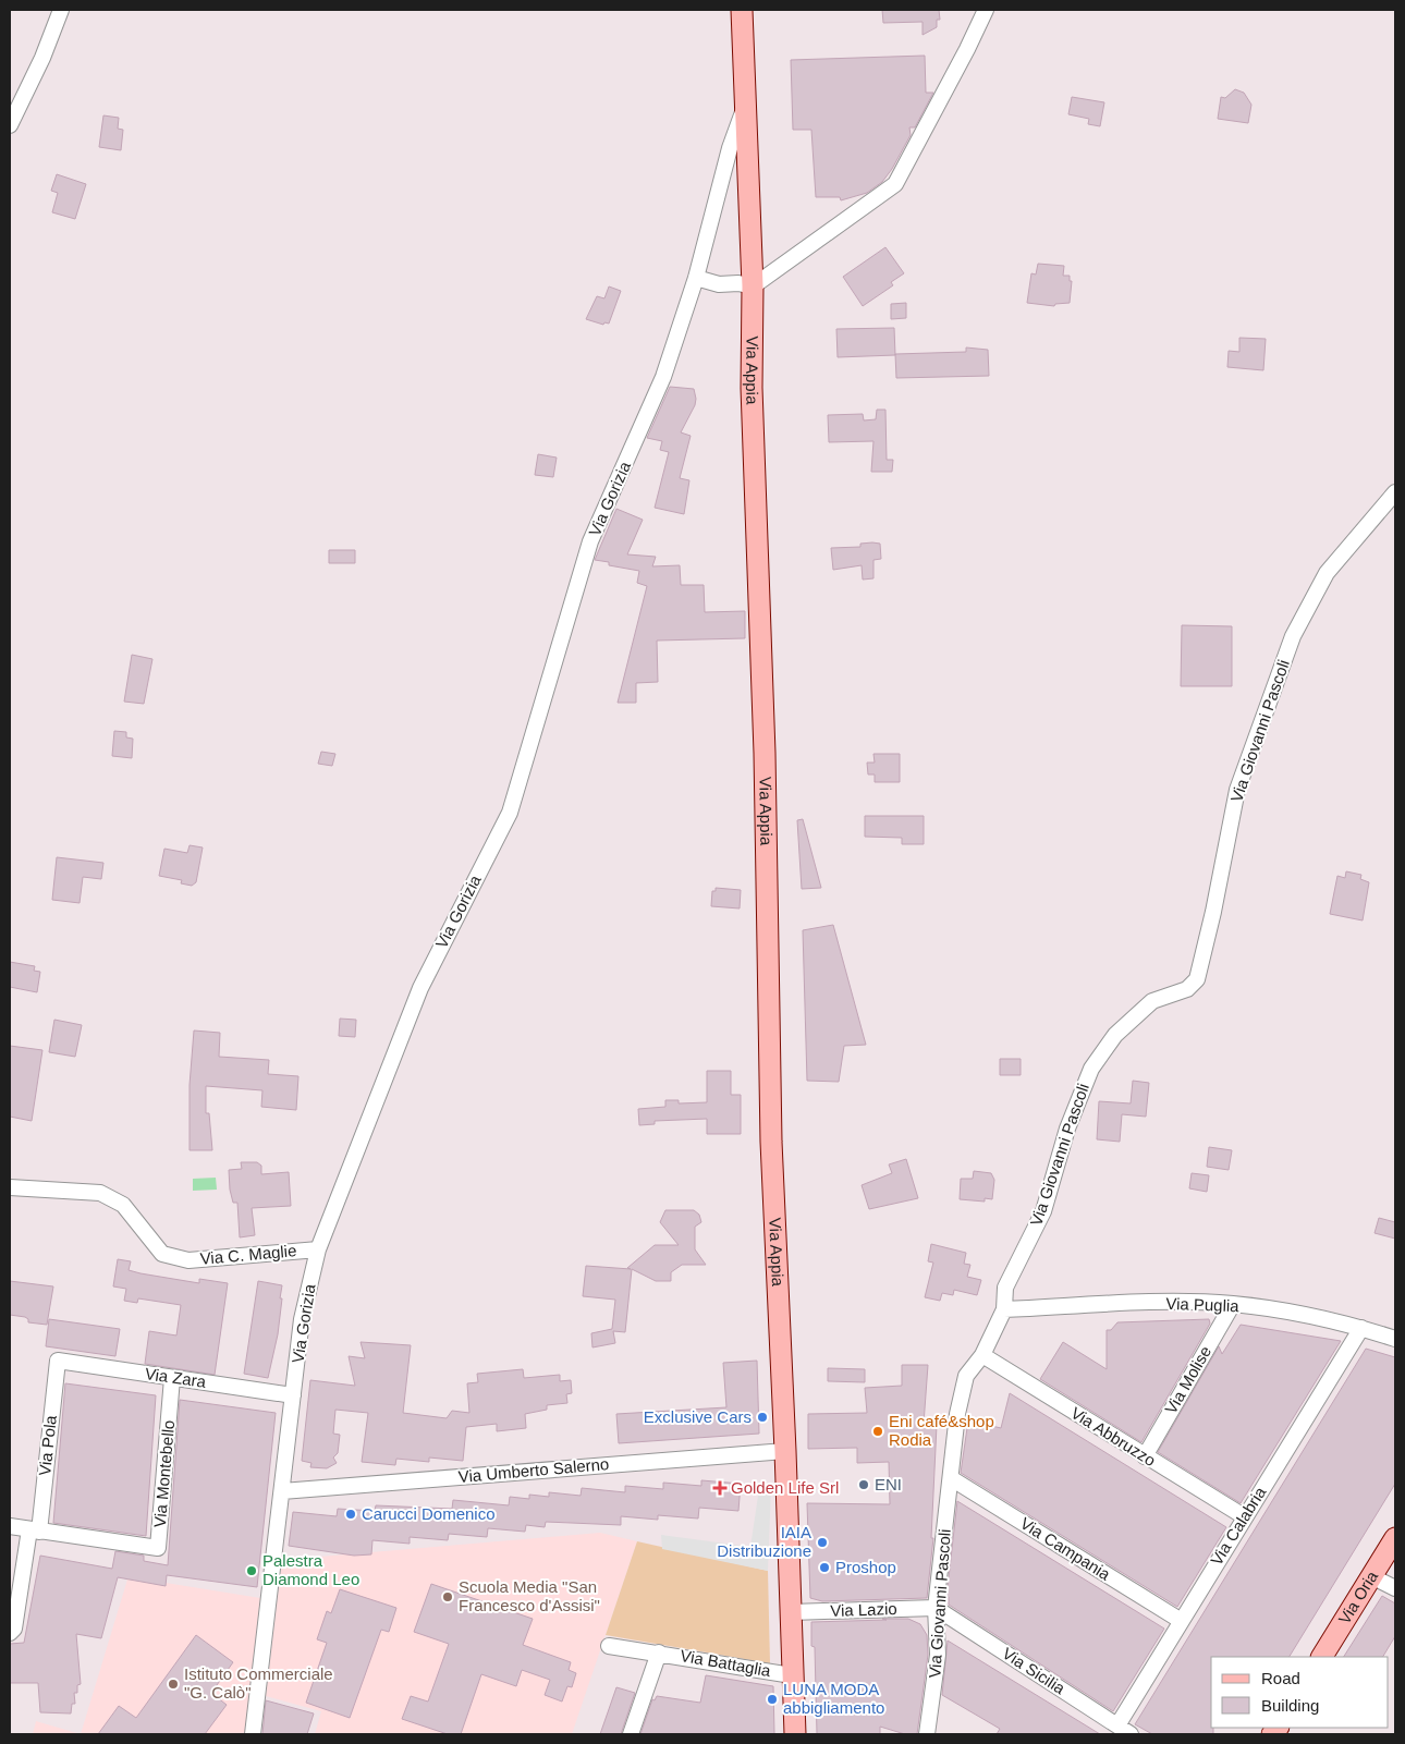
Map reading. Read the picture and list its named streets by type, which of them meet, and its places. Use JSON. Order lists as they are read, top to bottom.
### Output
{
  "streets": {
    "main road": ["Via Appia", "Via Oria"],
    "street": [
      "Via Gorizia",
      "Via Giovanni Pascoli",
      "Via C. Maglie",
      "Via Puglia",
      "Via Zara",
      "Via Molise",
      "Via Abbruzzo",
      "Via Pola",
      "Via Umberto Salerno",
      "Via Montebello",
      "Via Calabria",
      "Via Campania",
      "Via Lazio",
      "Via Battaglia",
      "Via Sicilia"
    ]
  },
  "crossings": [
    ["Via Appia", "Via Gorizia"],
    ["Via Appia", "Via Umberto Salerno"],
    ["Via Appia", "Via Lazio"],
    ["Via Appia", "Via Battaglia"],
    ["Via Gorizia", "Via C. Maglie"],
    ["Via Gorizia", "Via Zara"],
    ["Via Gorizia", "Via Umberto Salerno"],
    ["Via Giovanni Pascoli", "Via Puglia"],
    ["Via Giovanni Pascoli", "Via Abbruzzo"],
    ["Via Giovanni Pascoli", "Via Campania"],
    ["Via Giovanni Pascoli", "Via Lazio"],
    ["Via Giovanni Pascoli", "Via Sicilia"],
    ["Via Puglia", "Via Molise"],
    ["Via Puglia", "Via Calabria"],
    ["Via Zara", "Via Pola"],
    ["Via Zara", "Via Montebello"],
    ["Via Molise", "Via Abbruzzo"],
    ["Via Abbruzzo", "Via Calabria"],
    ["Via Pola", "Via Montebello"],
    ["Via Calabria", "Via Campania"],
    ["Via Calabria", "Via Sicilia"],
    ["Via Lazio", "Via Sicilia"]
  ],
  "places": {
    "other": [
      "Exclusive Cars",
      "Eni café&shop Rodia",
      "ENI",
      "Carucci Domenico",
      "IAIA Distribuzione",
      "Proshop",
      "Palestra Diamond Leo",
      "Scuola Media \"San Francesco d'Assisi\"",
      "Istituto Commerciale \"G. Calò\"",
      "LUNA MODA abbigliamento"
    ],
    "health": ["Golden Life Srl"]
  },
  "legend": ["Road", "Building"]
}
